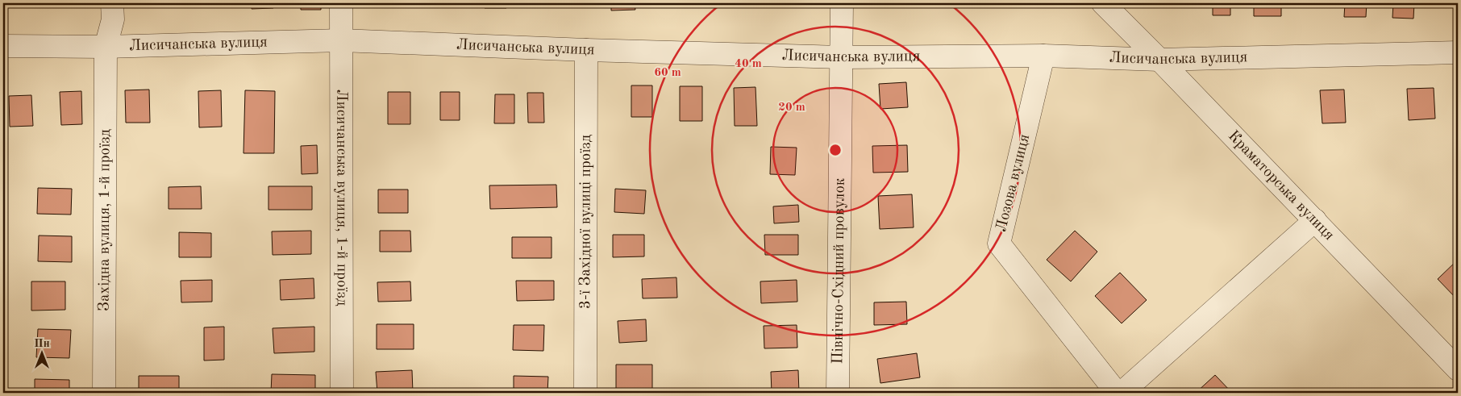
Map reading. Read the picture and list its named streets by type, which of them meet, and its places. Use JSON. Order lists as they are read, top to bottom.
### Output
{
  "streets": {
    "street": [
      "Лисичанська вулиця",
      "Лозова вулиця",
      "Краматорська вулиця",
      "Лисичанська вулиця, 1-й проїзд",
      "Західна вулиця, 1-й проїзд",
      "3-ї Західної вулиці проїзд",
      "Північно-Східний провулок"
    ]
  },
  "crossings": [
    ["Лисичанська вулиця", "Лозова вулиця"],
    ["Лисичанська вулиця", "Краматорська вулиця"],
    ["Лисичанська вулиця", "Лисичанська вулиця, 1-й проїзд"],
    ["Лисичанська вулиця", "Західна вулиця, 1-й проїзд"],
    ["Лисичанська вулиця", "3-ї Західної вулиці проїзд"],
    ["Лисичанська вулиця", "Північно-Східний провулок"]
  ],
  "north": "top",
  "rings": ["40 m", "60 m", "20 m"]
}
